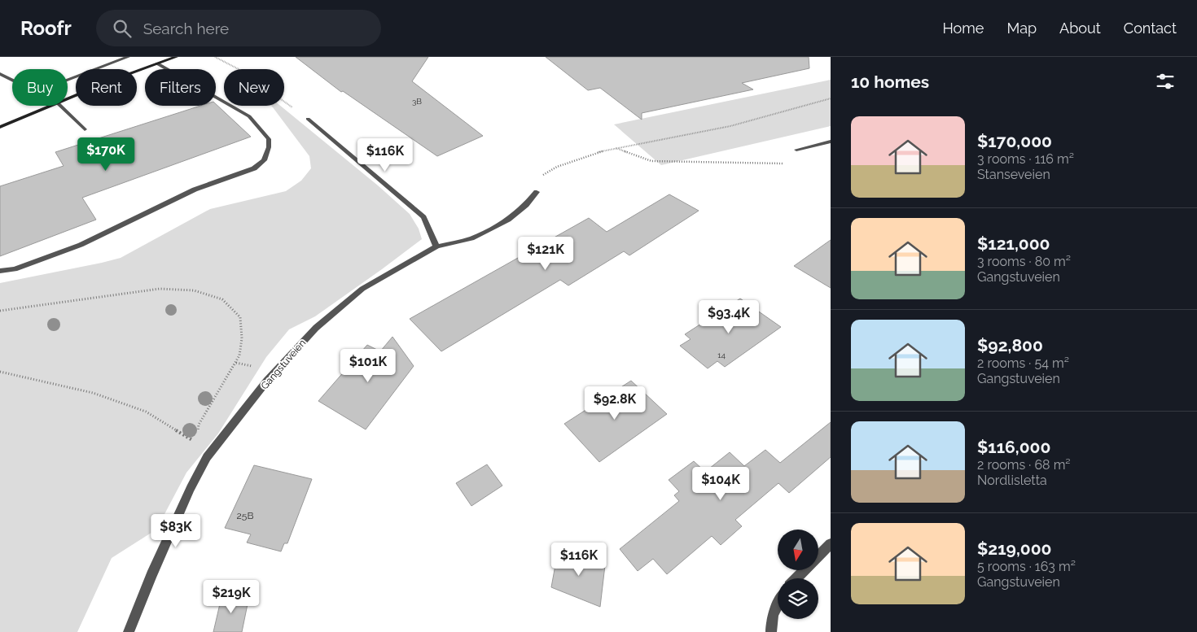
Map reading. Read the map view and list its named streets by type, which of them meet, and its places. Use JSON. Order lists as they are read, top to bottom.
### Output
{
  "streets": {
    "street": ["Gangstuveien"]
  },
  "house_numbers": ["3B", "14", "25B"],
  "north": "bottom",
  "page": {
    "header": "Roofr",
    "search": "Search here",
    "nav": [
      "Home",
      "Map",
      "About",
      "Contact"
    ],
    "heading": "10 homes",
    "chip": [
      "Buy",
      "Rent",
      "Filters",
      "New"
    ],
    "list": [
      {
        "name": "$170,000",
        "note": "3 rooms · 116 m² · Stanseveien"
      },
      {
        "name": "$121,000",
        "note": "3 rooms · 80 m² · Gangstuveien"
      },
      {
        "name": "$92,800",
        "note": "2 rooms · 54 m² · Gangstuveien"
      },
      {
        "name": "$116,000",
        "note": "2 rooms · 68 m² · Nordlisletta"
      },
      {
        "name": "$219,000",
        "note": "5 rooms · 163 m² · Gangstuveien"
      }
    ],
    "price": [
      "$170K",
      "$116K",
      "$121K",
      "$93.4K",
      "$101K",
      "$92.8K",
      "$104K",
      "$83K",
      "$116K",
      "$219K"
    ]
  }
}
